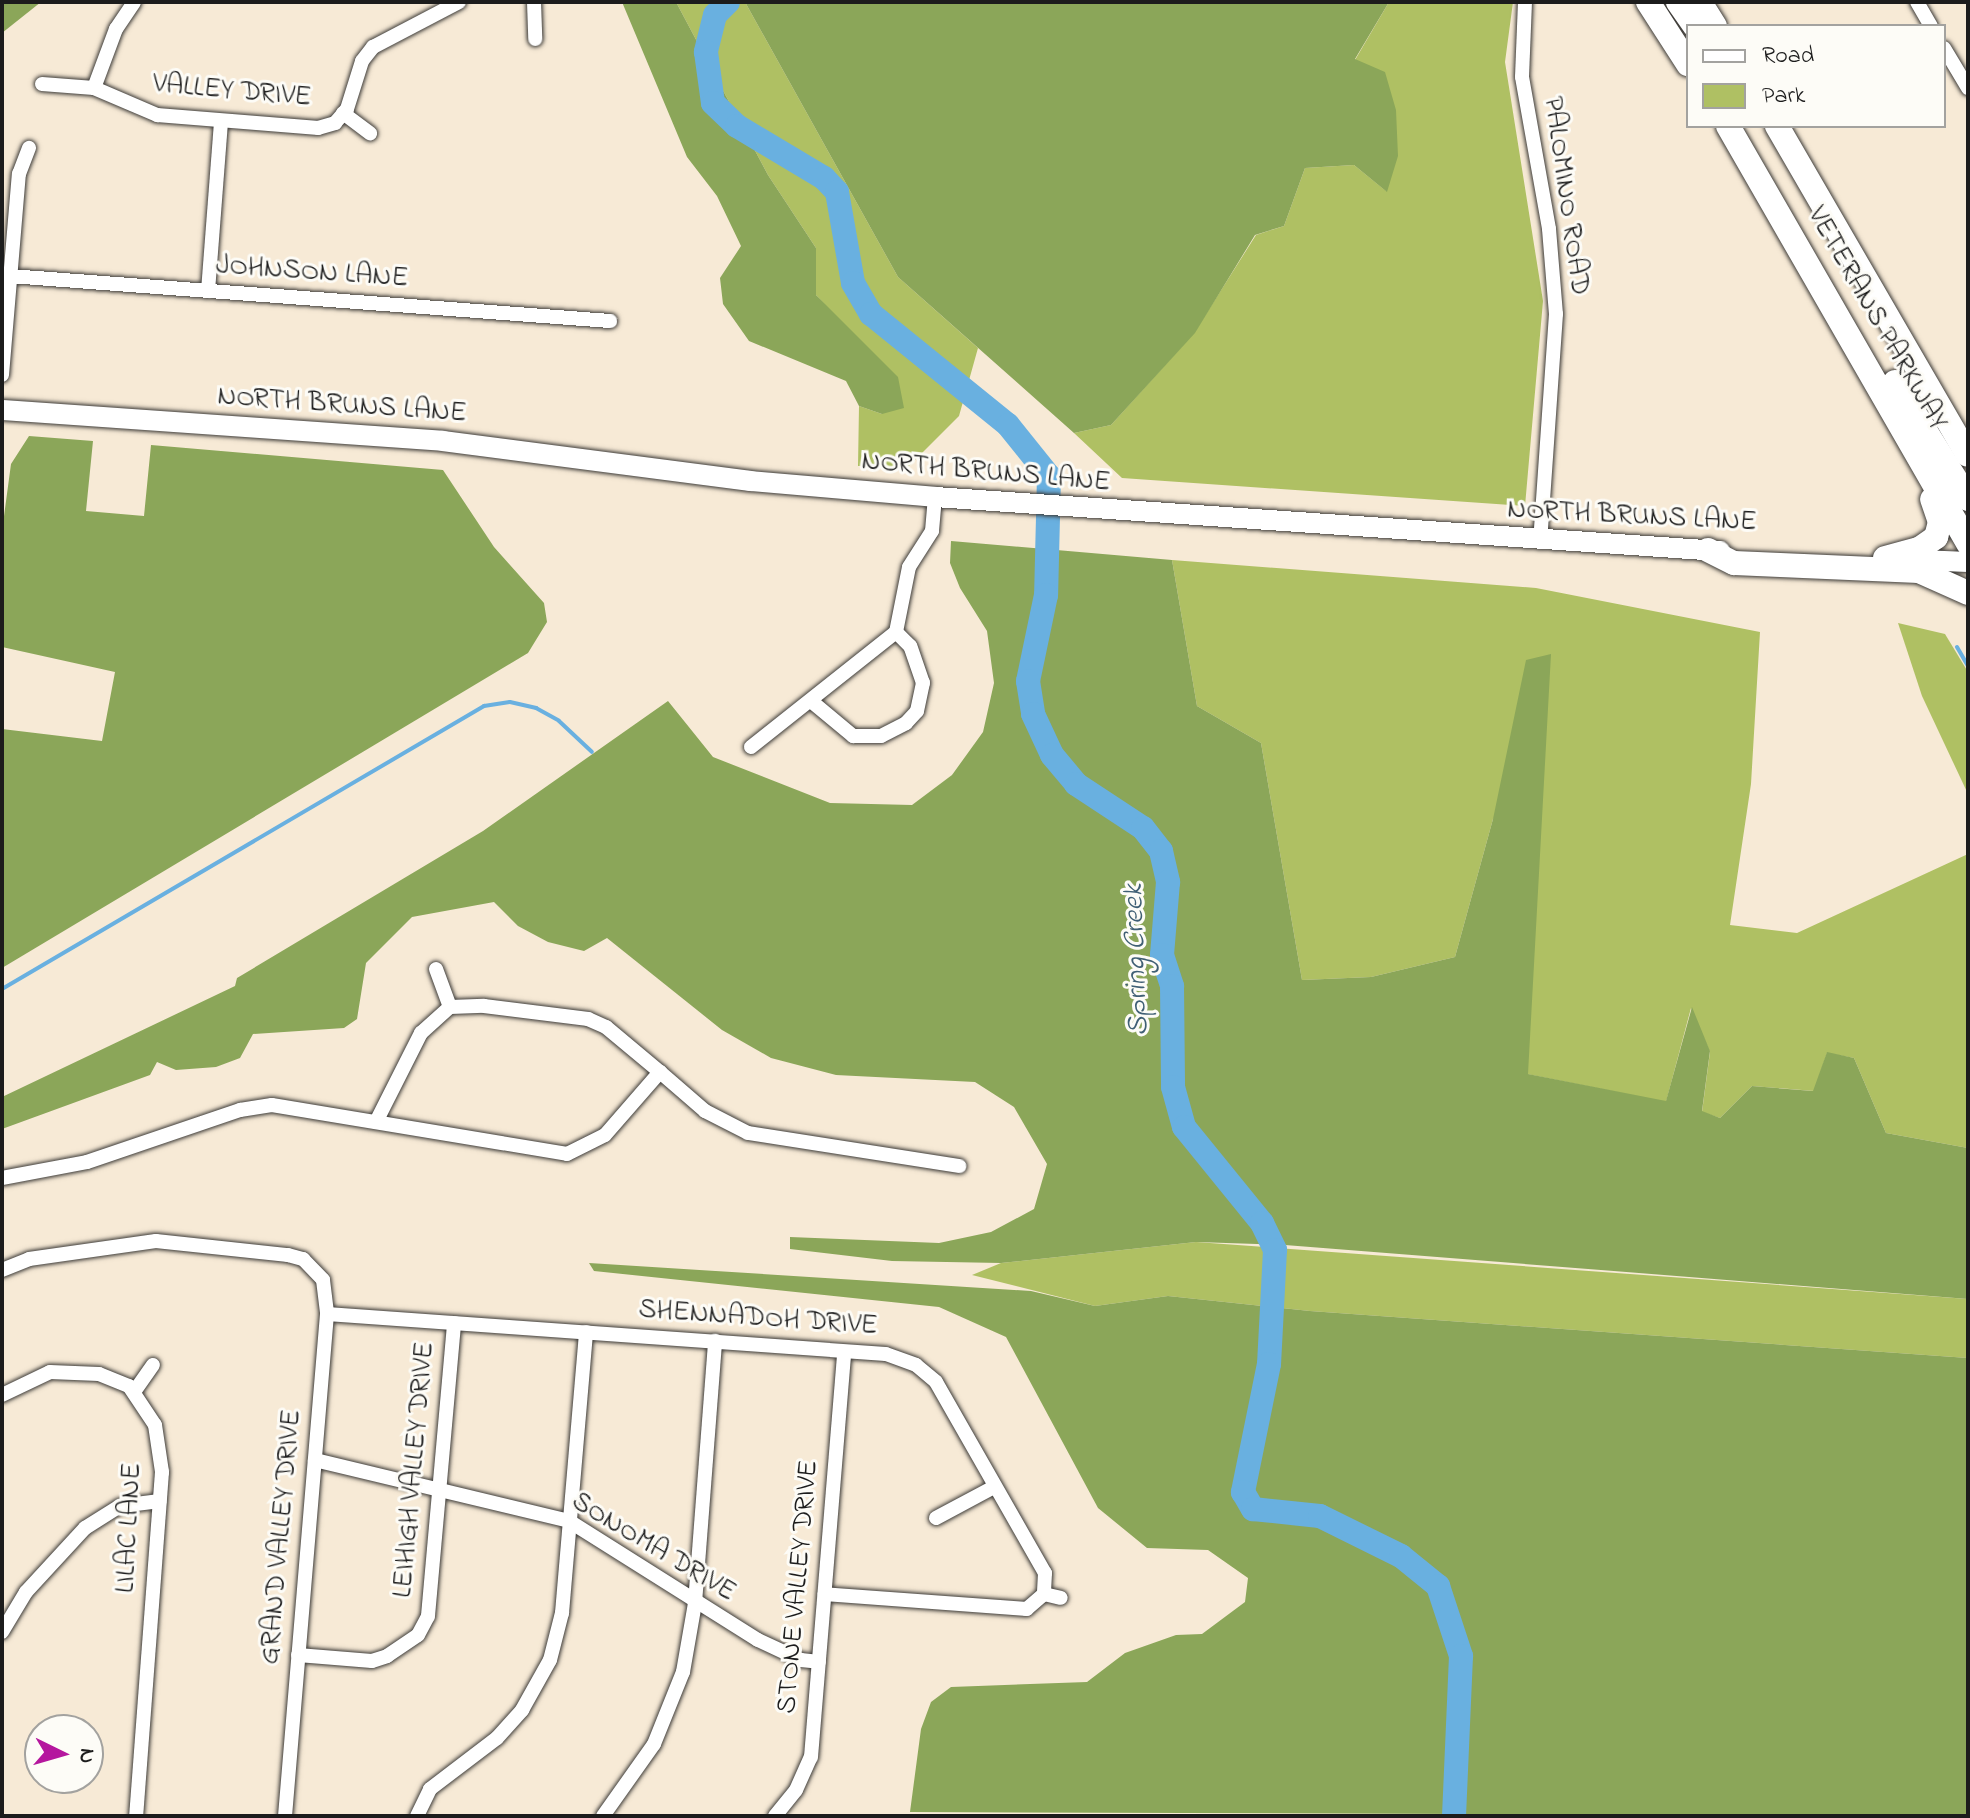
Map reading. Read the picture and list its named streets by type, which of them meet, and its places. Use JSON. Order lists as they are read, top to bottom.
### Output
{
  "streets": {
    "highway": ["VETERANS PARKWAY"],
    "main road": ["NORTH BRUNS LANE"],
    "street": [
      "VALLEY DRIVE",
      "PALOMINO ROAD",
      "JOHNSON LANE",
      "SHENNADOH DRIVE",
      "LEIHIGH VALLEY DRIVE",
      "LILAC LANE",
      "GRAND VALLEY DRIVE",
      "SONOMA DRIVE",
      "STONE VALLEY DRIVE"
    ]
  },
  "crossings": [
    ["PALOMINO ROAD", "NORTH BRUNS LANE"],
    ["SHENNADOH DRIVE", "LEIHIGH VALLEY DRIVE"],
    ["SHENNADOH DRIVE", "GRAND VALLEY DRIVE"],
    ["SHENNADOH DRIVE", "STONE VALLEY DRIVE"],
    ["LEIHIGH VALLEY DRIVE", "GRAND VALLEY DRIVE"],
    ["LEIHIGH VALLEY DRIVE", "SONOMA DRIVE"],
    ["GRAND VALLEY DRIVE", "SONOMA DRIVE"],
    ["SONOMA DRIVE", "STONE VALLEY DRIVE"]
  ],
  "water": ["Spring Creek"],
  "legend": ["Road", "Park"],
  "north": "right"
}
